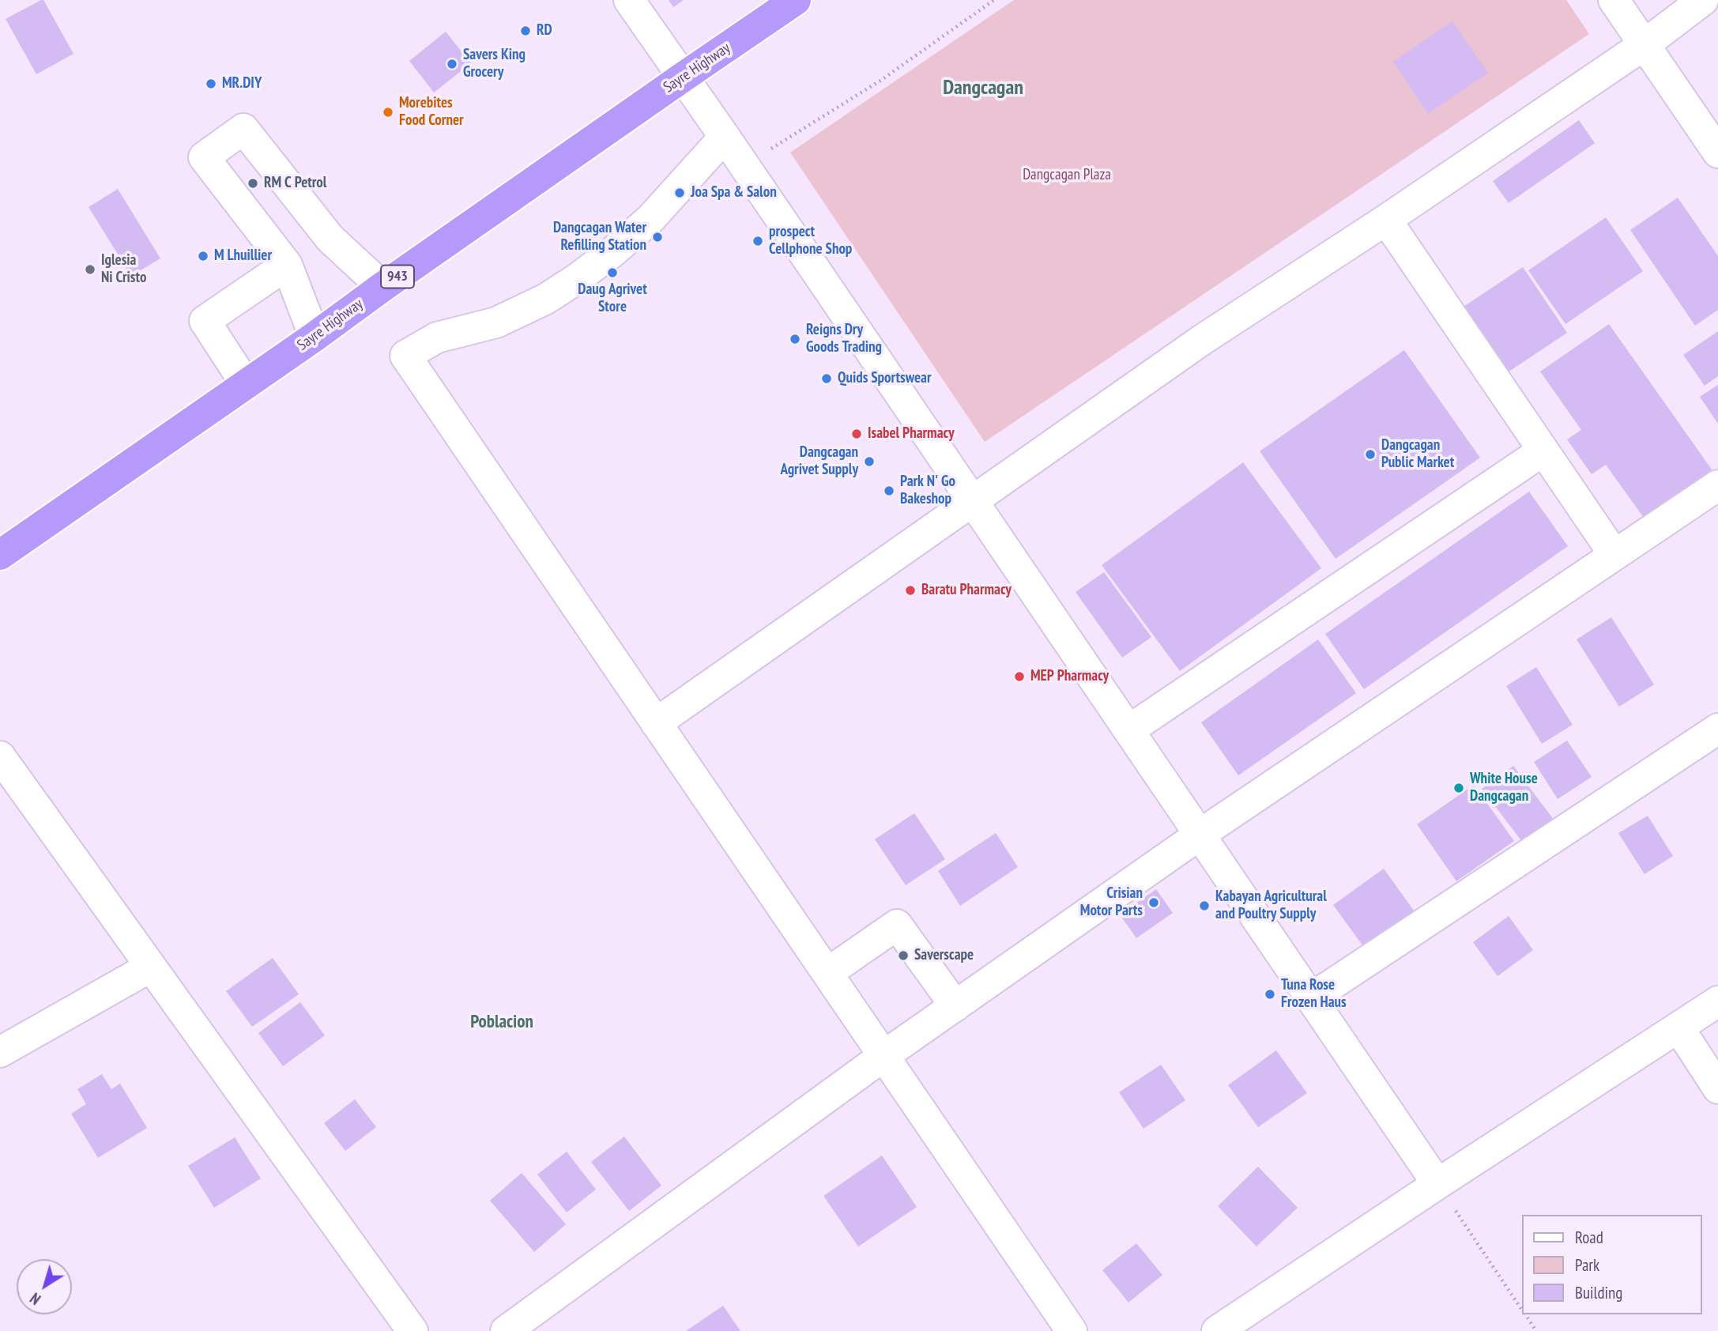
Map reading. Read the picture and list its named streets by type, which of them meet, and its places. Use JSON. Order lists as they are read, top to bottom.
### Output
{
  "streets": {
    "highway": ["Sayre Highway", "943"]
  },
  "districts": ["Dangcagan", "Poblacion"],
  "parks": ["Dangcagan Plaza"],
  "places": [
    "RD",
    "Savers King Grocery",
    "MR.DIY",
    "Morebites Food Corner",
    "RM C Petrol",
    "Joa Spa & Salon",
    "Dangcagan Water Refilling Station",
    "prospect Cellphone Shop",
    "M Lhuillier",
    "Iglesia Ni Cristo",
    "Daug Agrivet Store",
    "Reigns Dry Goods Trading",
    "Quids Sportswear",
    "Isabel Pharmacy",
    "Dangcagan Public Market",
    "Dangcagan Agrivet Supply",
    "Park N' Go Bakeshop",
    "Baratu Pharmacy",
    "MEP Pharmacy",
    "White House Dangcagan",
    "Crisian Motor Parts",
    "Kabayan Agricultural and Poultry Supply",
    "Saverscape",
    "Tuna Rose Frozen Haus"
  ],
  "legend": ["Road", "Park", "Building"],
  "north": "bottom left"
}
